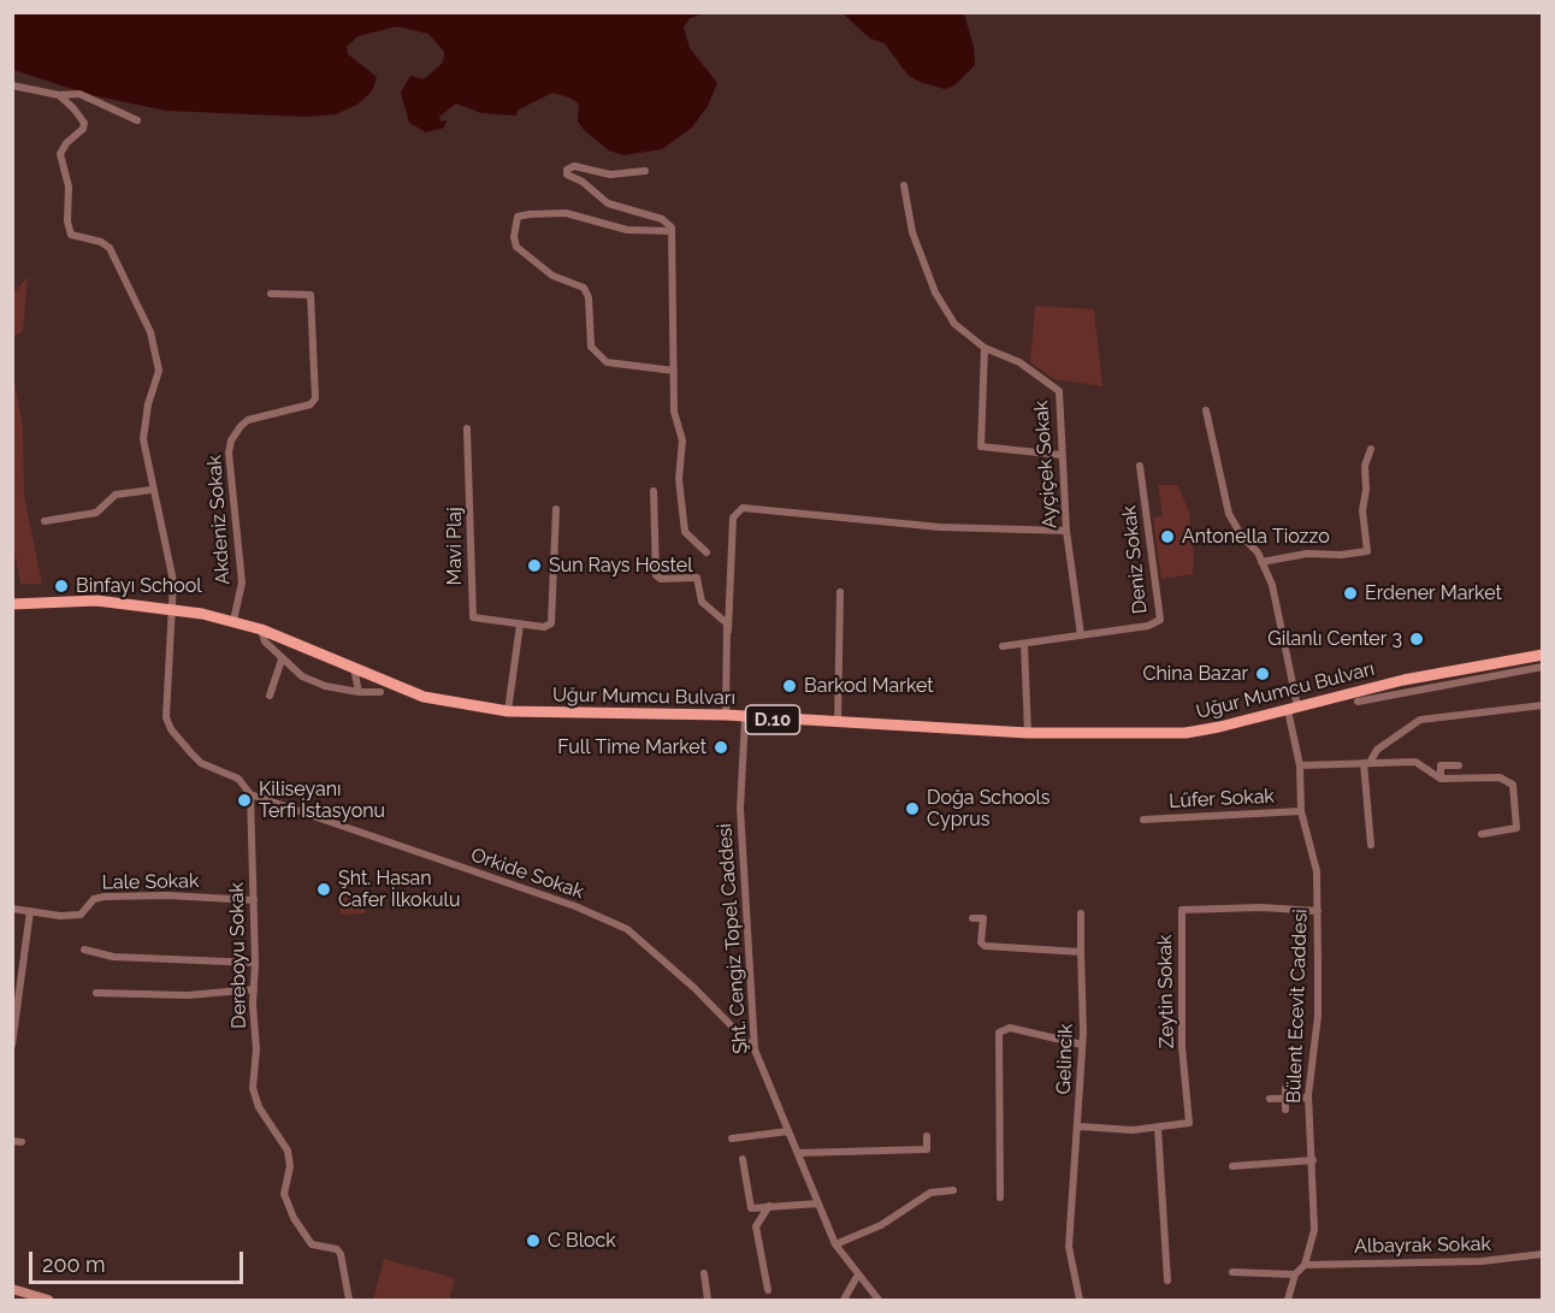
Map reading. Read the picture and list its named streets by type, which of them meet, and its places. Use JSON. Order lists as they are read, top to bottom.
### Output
{
  "streets": {
    "main road": ["Uğur Mumcu Bulvarı", "D.10"],
    "street": [
      "Ayçiçek Sokak",
      "Akdeniz Sokak",
      "Mavi Plaj",
      "Deniz Sokak",
      "Lűfer Sokak",
      "Orkide Sokak",
      "Lale Sokak",
      "Şht. Cengiz Topel Caddesi",
      "Dereboyu Sokak",
      "Zeytin Sokak",
      "Bülent Ecevit Caddesi",
      "Gelincik",
      "Albayrak Sokak"
    ]
  },
  "crossings": [
    ["Ayçiçek Sokak", "Deniz Sokak"],
    ["Akdeniz Sokak", "Uğur Mumcu Bulvarı"],
    ["Uğur Mumcu Bulvarı", "Şht. Cengiz Topel Caddesi"],
    ["Uğur Mumcu Bulvarı", "Bülent Ecevit Caddesi"],
    ["Lűfer Sokak", "Bülent Ecevit Caddesi"],
    ["Orkide Sokak", "Şht. Cengiz Topel Caddesi"],
    ["Orkide Sokak", "Dereboyu Sokak"],
    ["Lale Sokak", "Dereboyu Sokak"],
    ["Zeytin Sokak", "Bülent Ecevit Caddesi"],
    ["Bülent Ecevit Caddesi", "Albayrak Sokak"]
  ],
  "places": [
    "Antonella Tiozzo",
    "Sun Rays Hostel",
    "Binfayı School",
    "Erdener Market",
    "Gilanlı Center 3",
    "China Bazar",
    "Barkod Market",
    "Full Time Market",
    "Kiliseyanı Terfi İstasyonu",
    "Doğa Schools Cyprus",
    "Şht. Hasan Cafer İlkokulu",
    "C Block"
  ],
  "scale_bar": "200 m"
}
